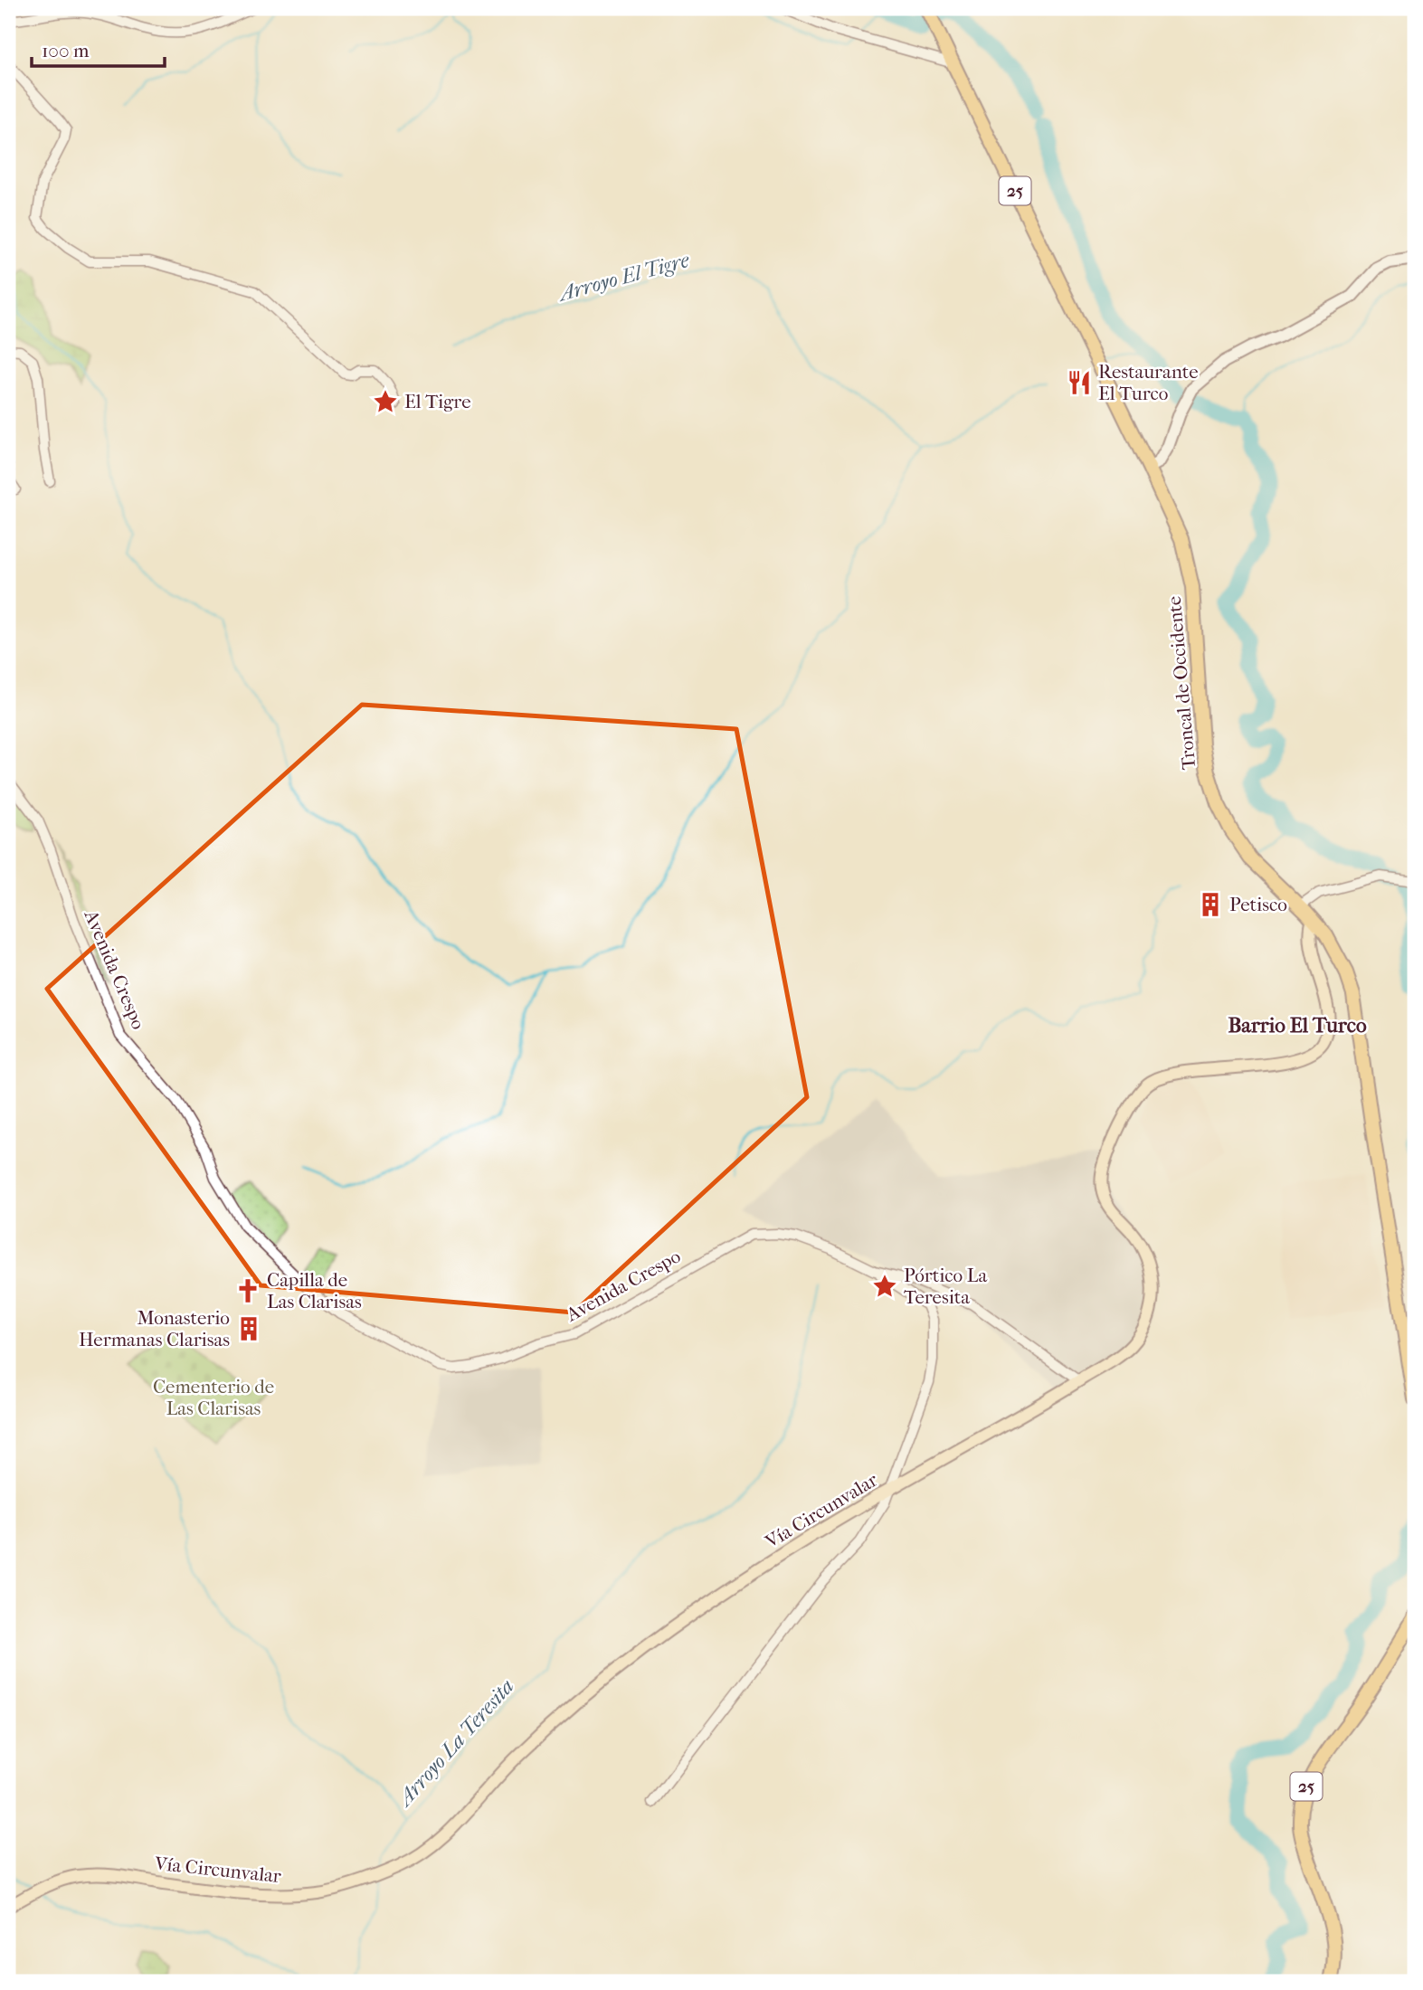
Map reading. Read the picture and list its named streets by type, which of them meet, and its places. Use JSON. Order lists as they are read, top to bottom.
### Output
{
  "streets": {
    "main road": ["25", "Troncal de Occidente", "Vía Circunvalar"],
    "street": ["Avenida Crespo"]
  },
  "crossings": [
    ["Troncal de Occidente", "Vía Circunvalar"],
    ["Avenida Crespo", "Vía Circunvalar"]
  ],
  "districts": ["Barrio El Turco"],
  "water": ["Arroyo El Tigre", "Arroyo La Teresita"],
  "parks": ["Cementerio de Las Clarisas"],
  "places": {
    "restaurant": ["Restaurante El Turco"],
    "place": ["El Tigre", "Pórtico La Teresita"],
    "building": ["Petisco", "Monasterio Hermanas Clarisas"],
    "church": ["Capilla de Las Clarisas"]
  },
  "scale_bar": "100 m"
}
